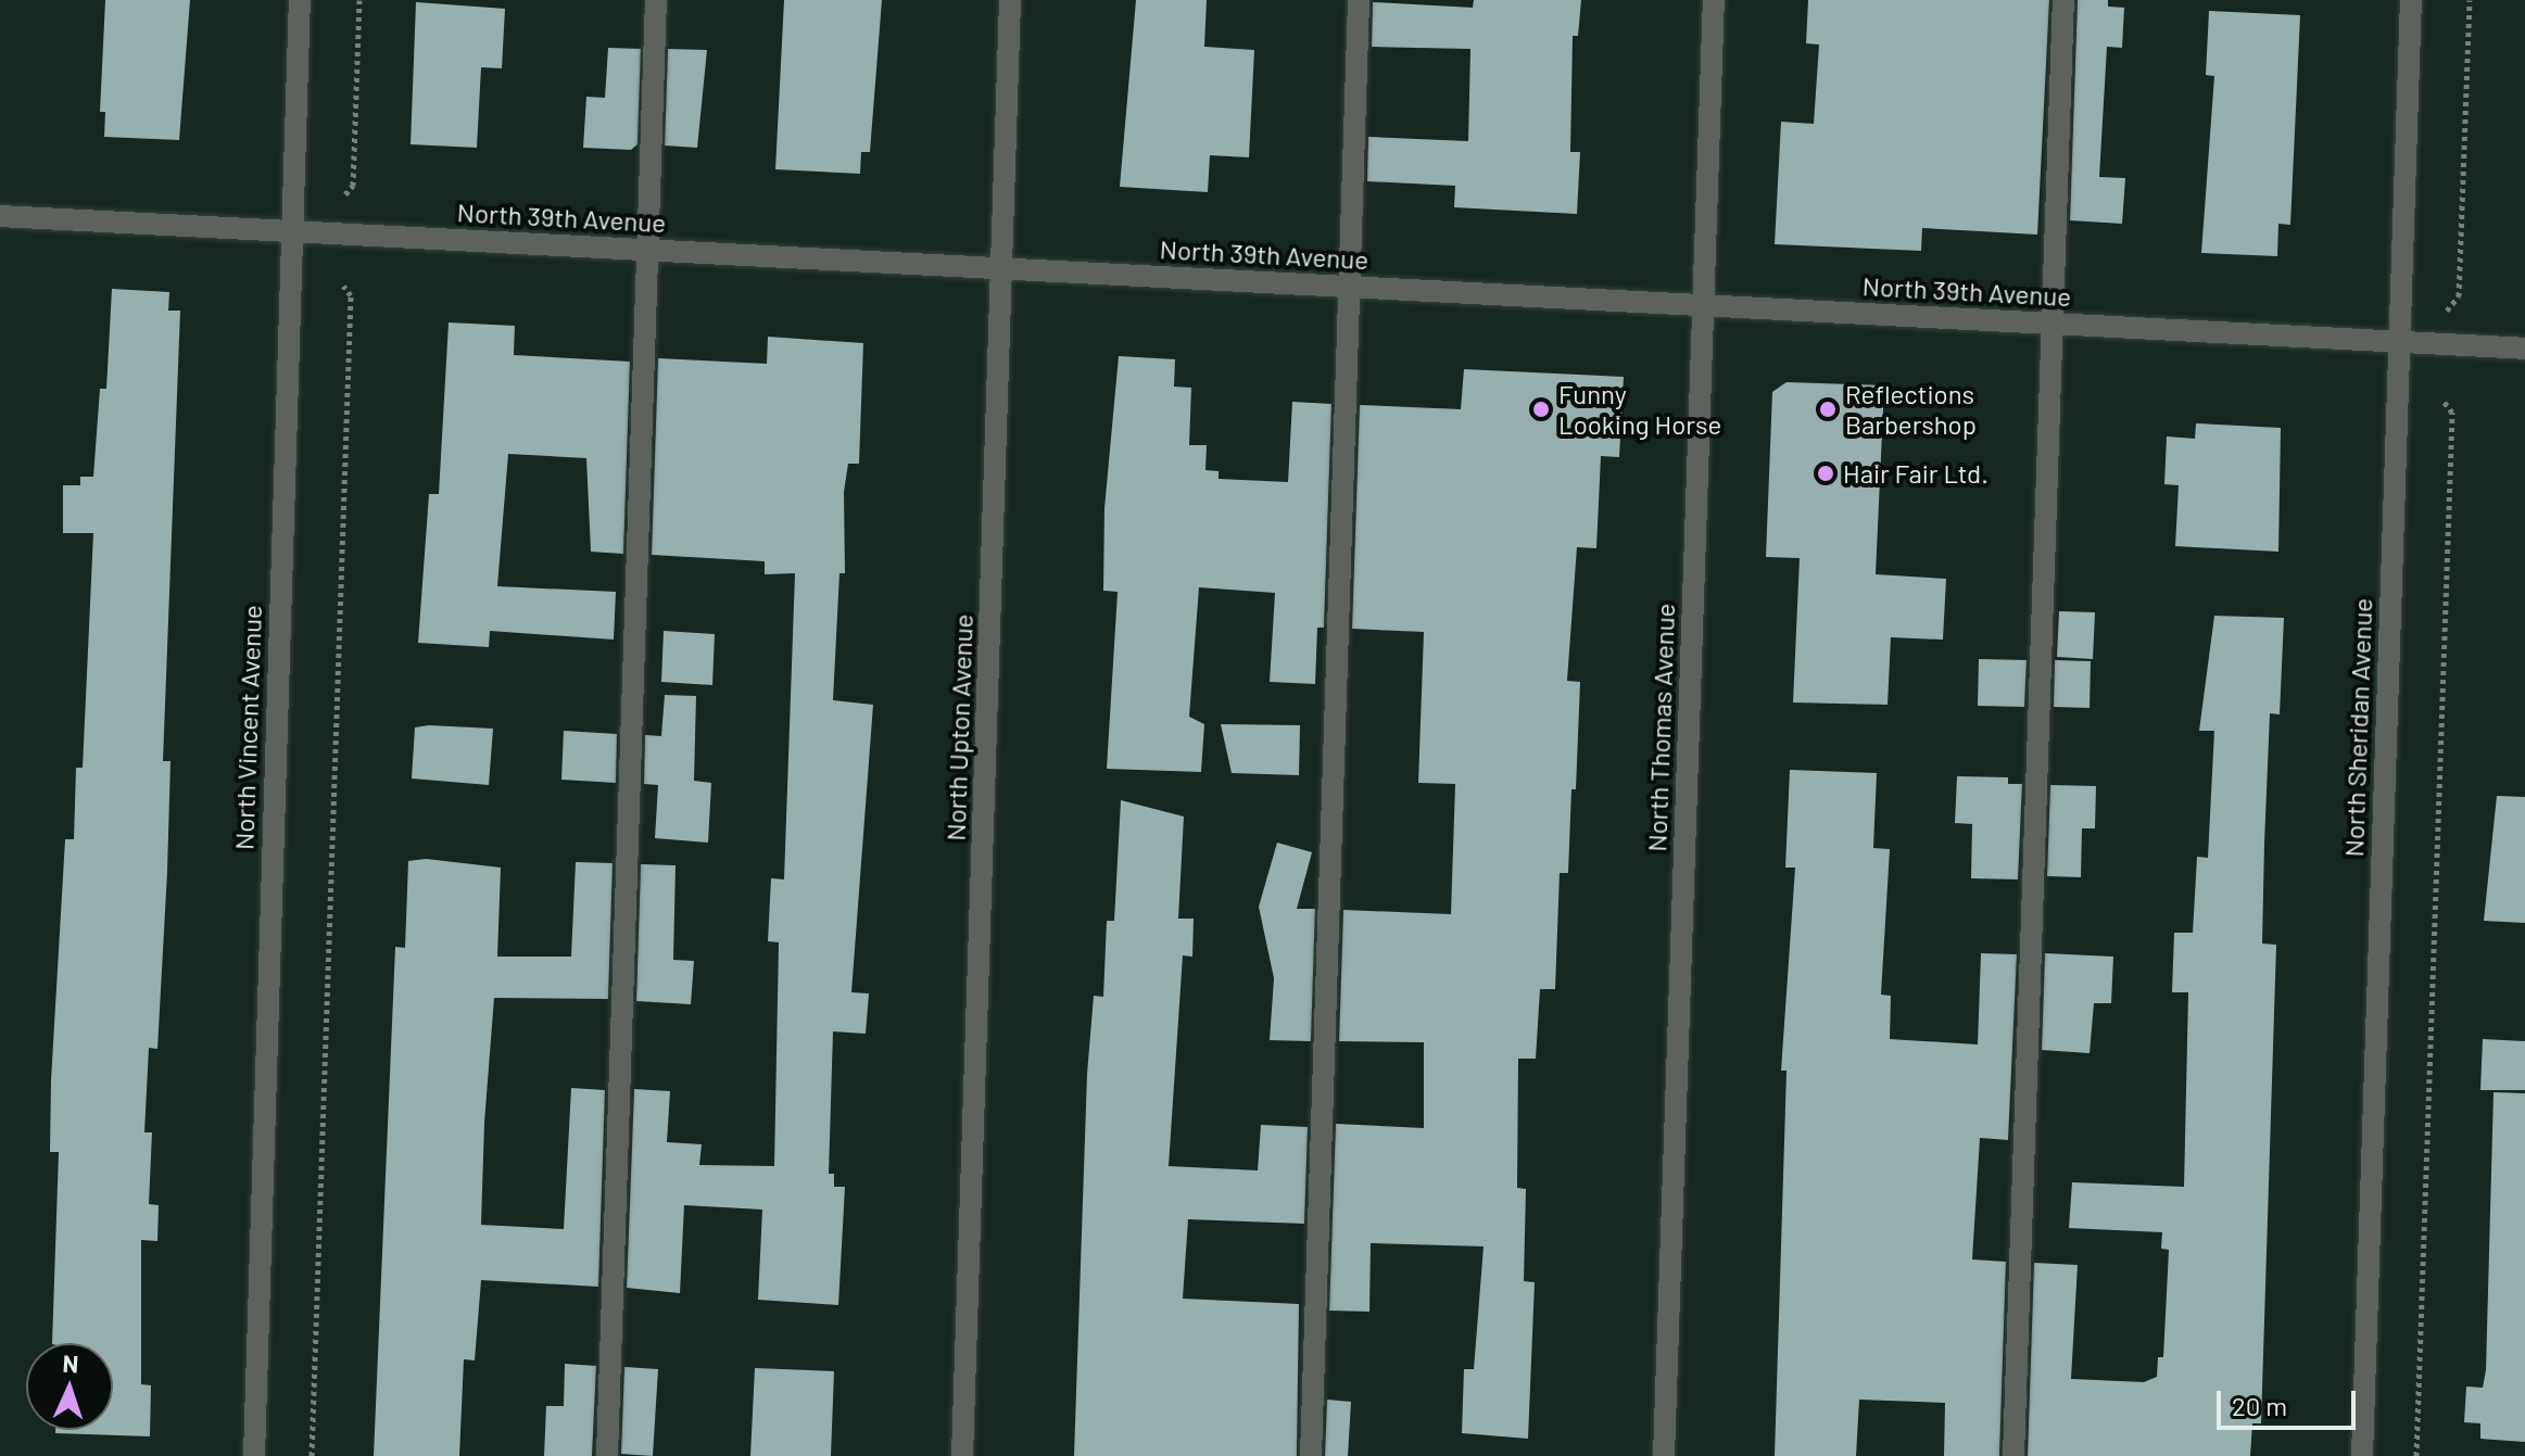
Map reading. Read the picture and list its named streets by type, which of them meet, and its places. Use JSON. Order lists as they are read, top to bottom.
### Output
{
  "streets": {
    "street": [
      "North 39th Avenue",
      "North Vincent Avenue",
      "North Upton Avenue",
      "North Thomas Avenue",
      "North Sheridan Avenue"
    ]
  },
  "crossings": [
    ["North 39th Avenue", "North Vincent Avenue"],
    ["North 39th Avenue", "North Upton Avenue"],
    ["North 39th Avenue", "North Thomas Avenue"],
    ["North 39th Avenue", "North Sheridan Avenue"]
  ],
  "places": ["Funny Looking Horse", "Reflections Barbershop", "Hair Fair Ltd."],
  "scale_bar": "20 m",
  "north": "top"
}
